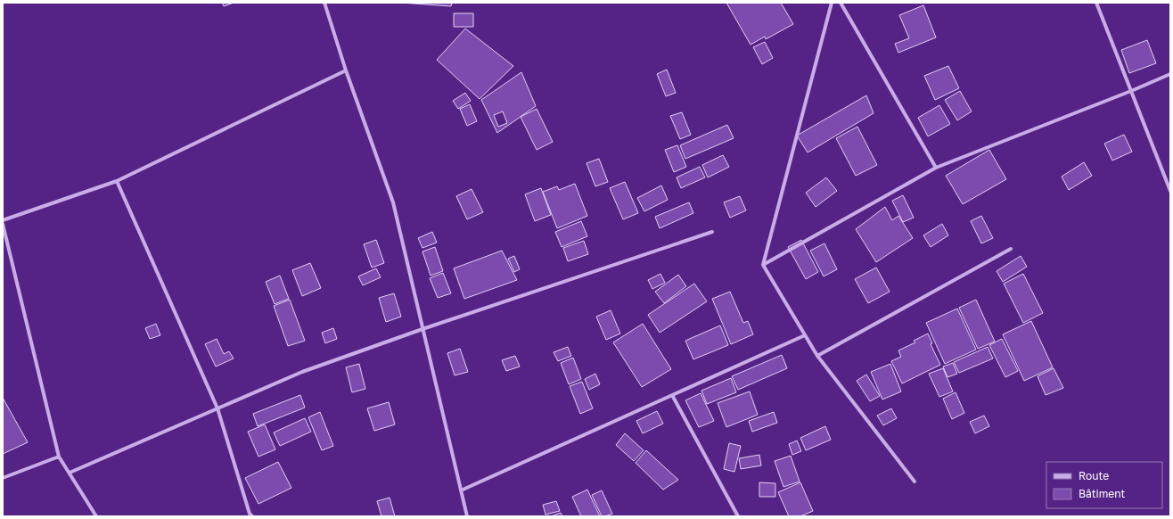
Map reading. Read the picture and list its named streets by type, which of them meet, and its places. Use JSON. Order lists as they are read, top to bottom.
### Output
{
  "legend": ["Route", "Bâtiment"]
}
